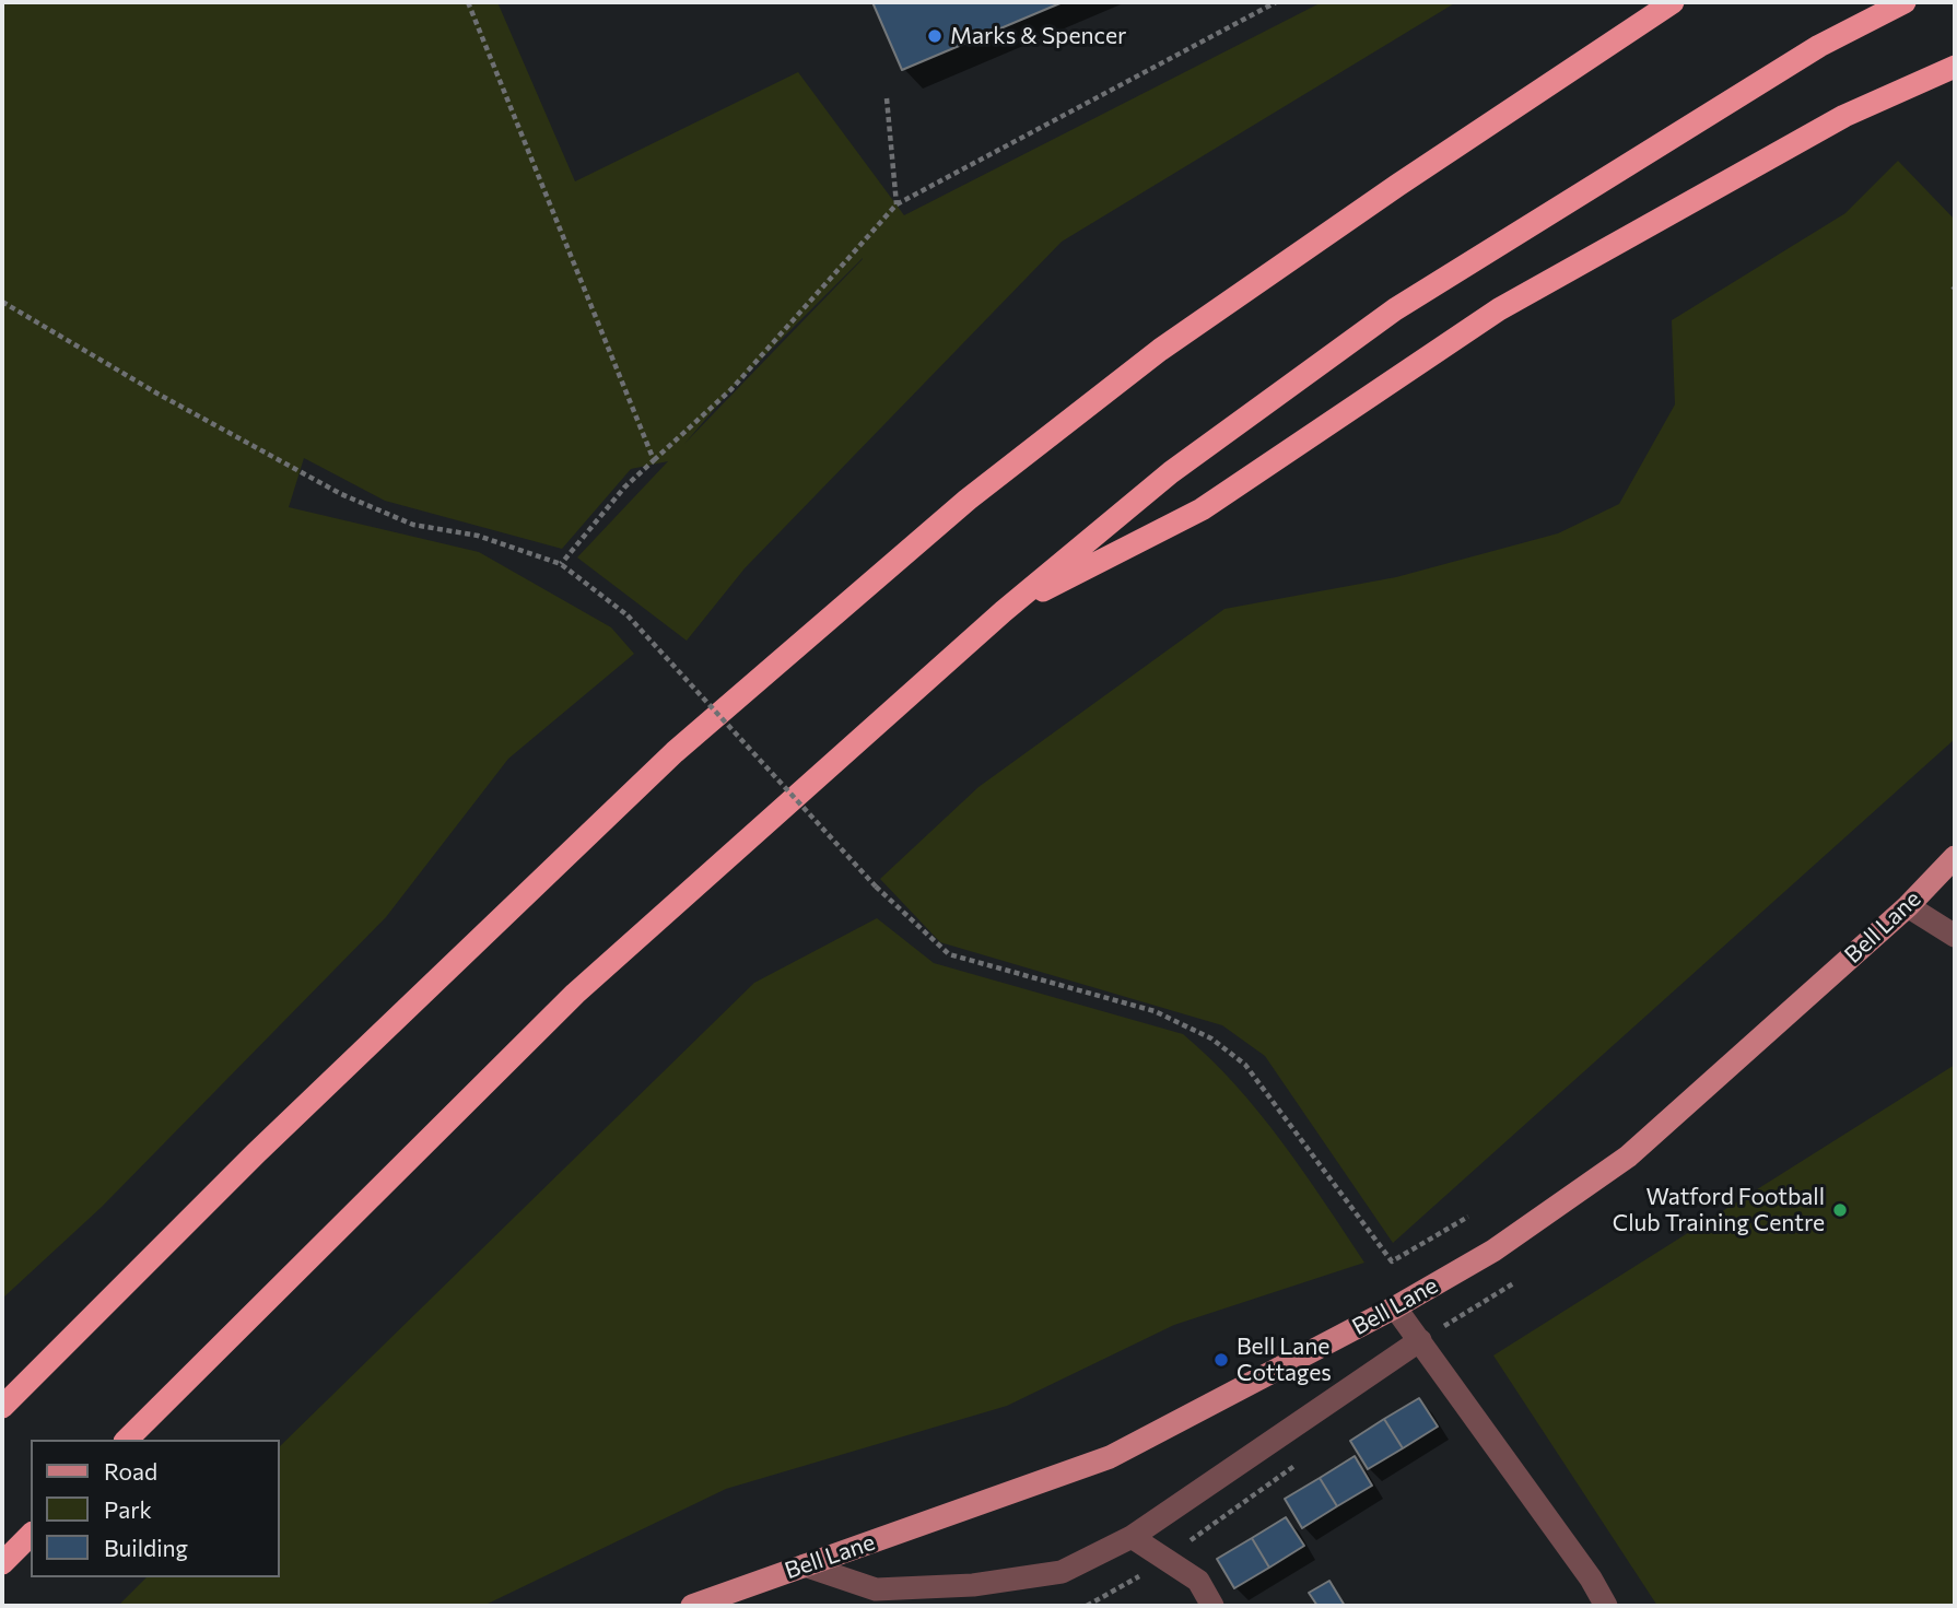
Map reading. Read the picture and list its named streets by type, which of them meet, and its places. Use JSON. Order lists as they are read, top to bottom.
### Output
{
  "streets": {
    "main road": ["Bell Lane"]
  },
  "places": ["Marks & Spencer", "Watford Football Club Training Centre", "Bell Lane Cottages"],
  "legend": ["Road", "Park", "Building"]
}
